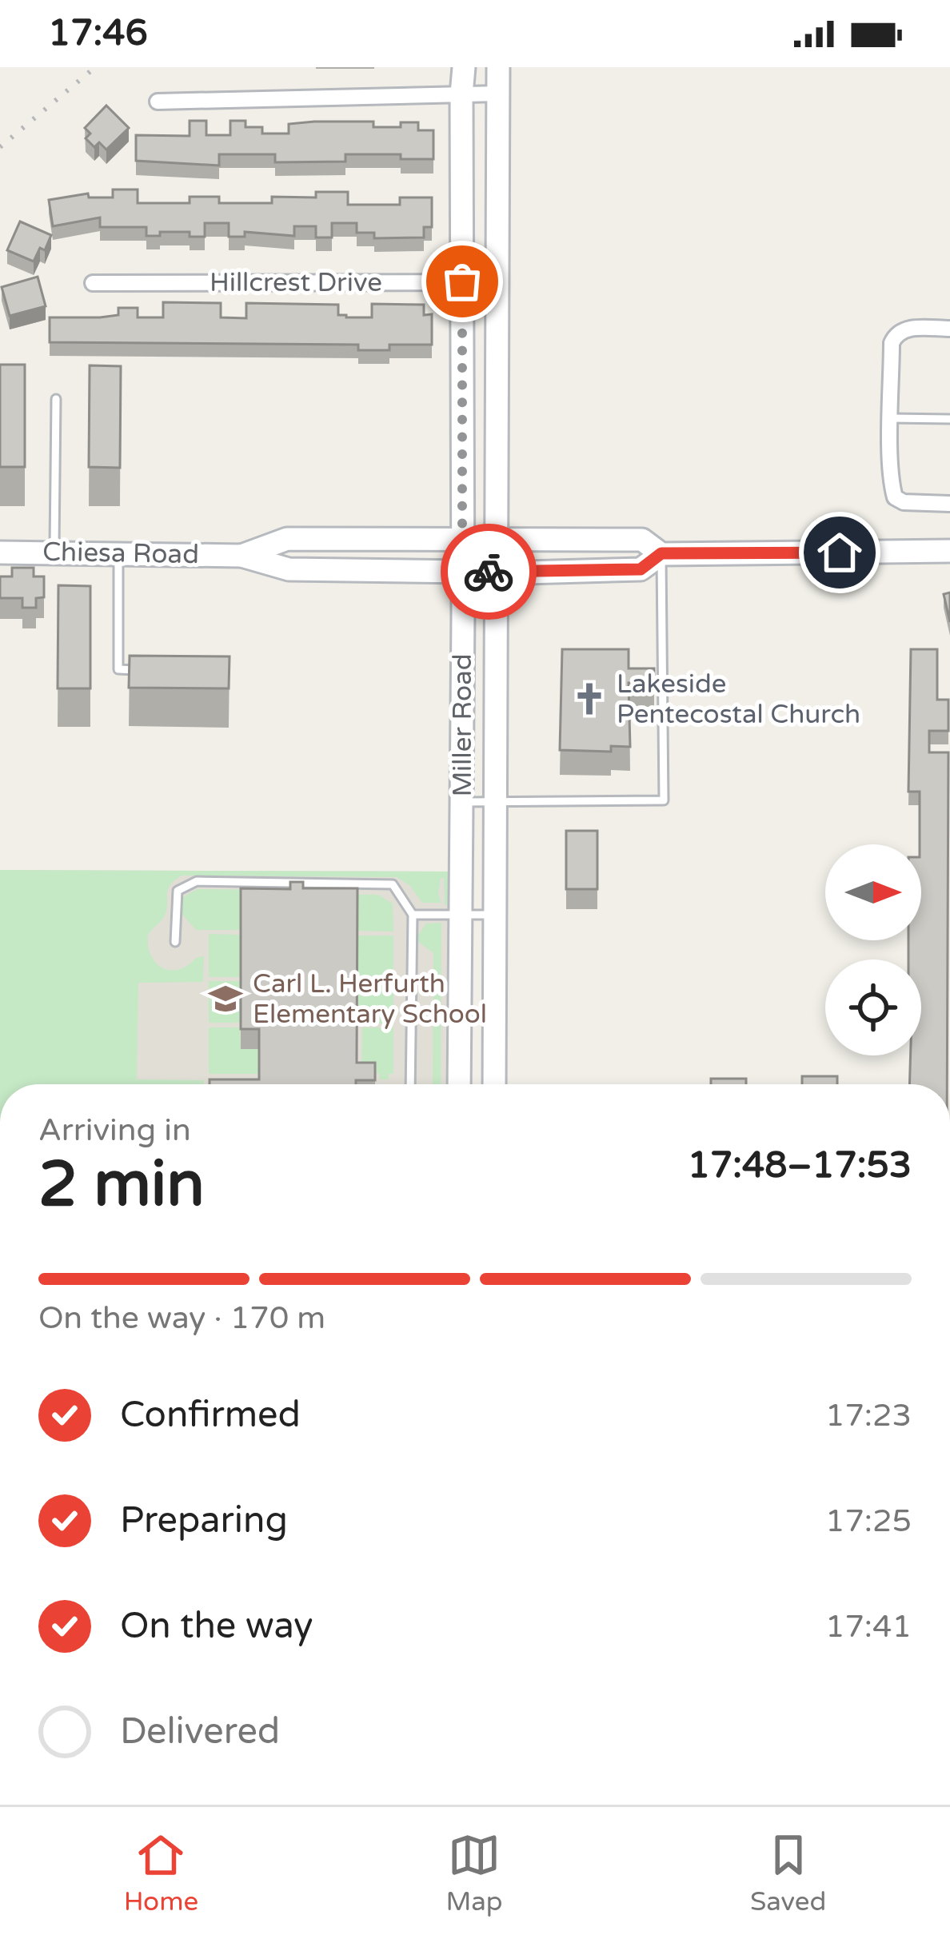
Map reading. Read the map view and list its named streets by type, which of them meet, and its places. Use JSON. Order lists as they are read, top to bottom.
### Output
{
  "streets": {
    "main road": ["Chiesa Road", "Miller Road"],
    "street": ["Hillcrest Drive"]
  },
  "crossings": [
    ["Hillcrest Drive", "Miller Road"],
    ["Chiesa Road", "Miller Road"]
  ],
  "places": {
    "church": ["Lakeside Pentecostal Church"],
    "school or university": ["Carl L. Herfurth Elementary School"]
  },
  "north": "right",
  "page": {
    "status": "17:46",
    "heading": ["2 min", "Arriving in", "17:48–17:53"],
    "bar": "On the way · 170 m",
    "list": [
      ["Confirmed", "17:23"],
      ["Preparing", "17:25"],
      ["On the way", "17:41"],
      "Delivered"
    ],
    "tabs": ["Home", "Map", "Saved"]
  }
}
